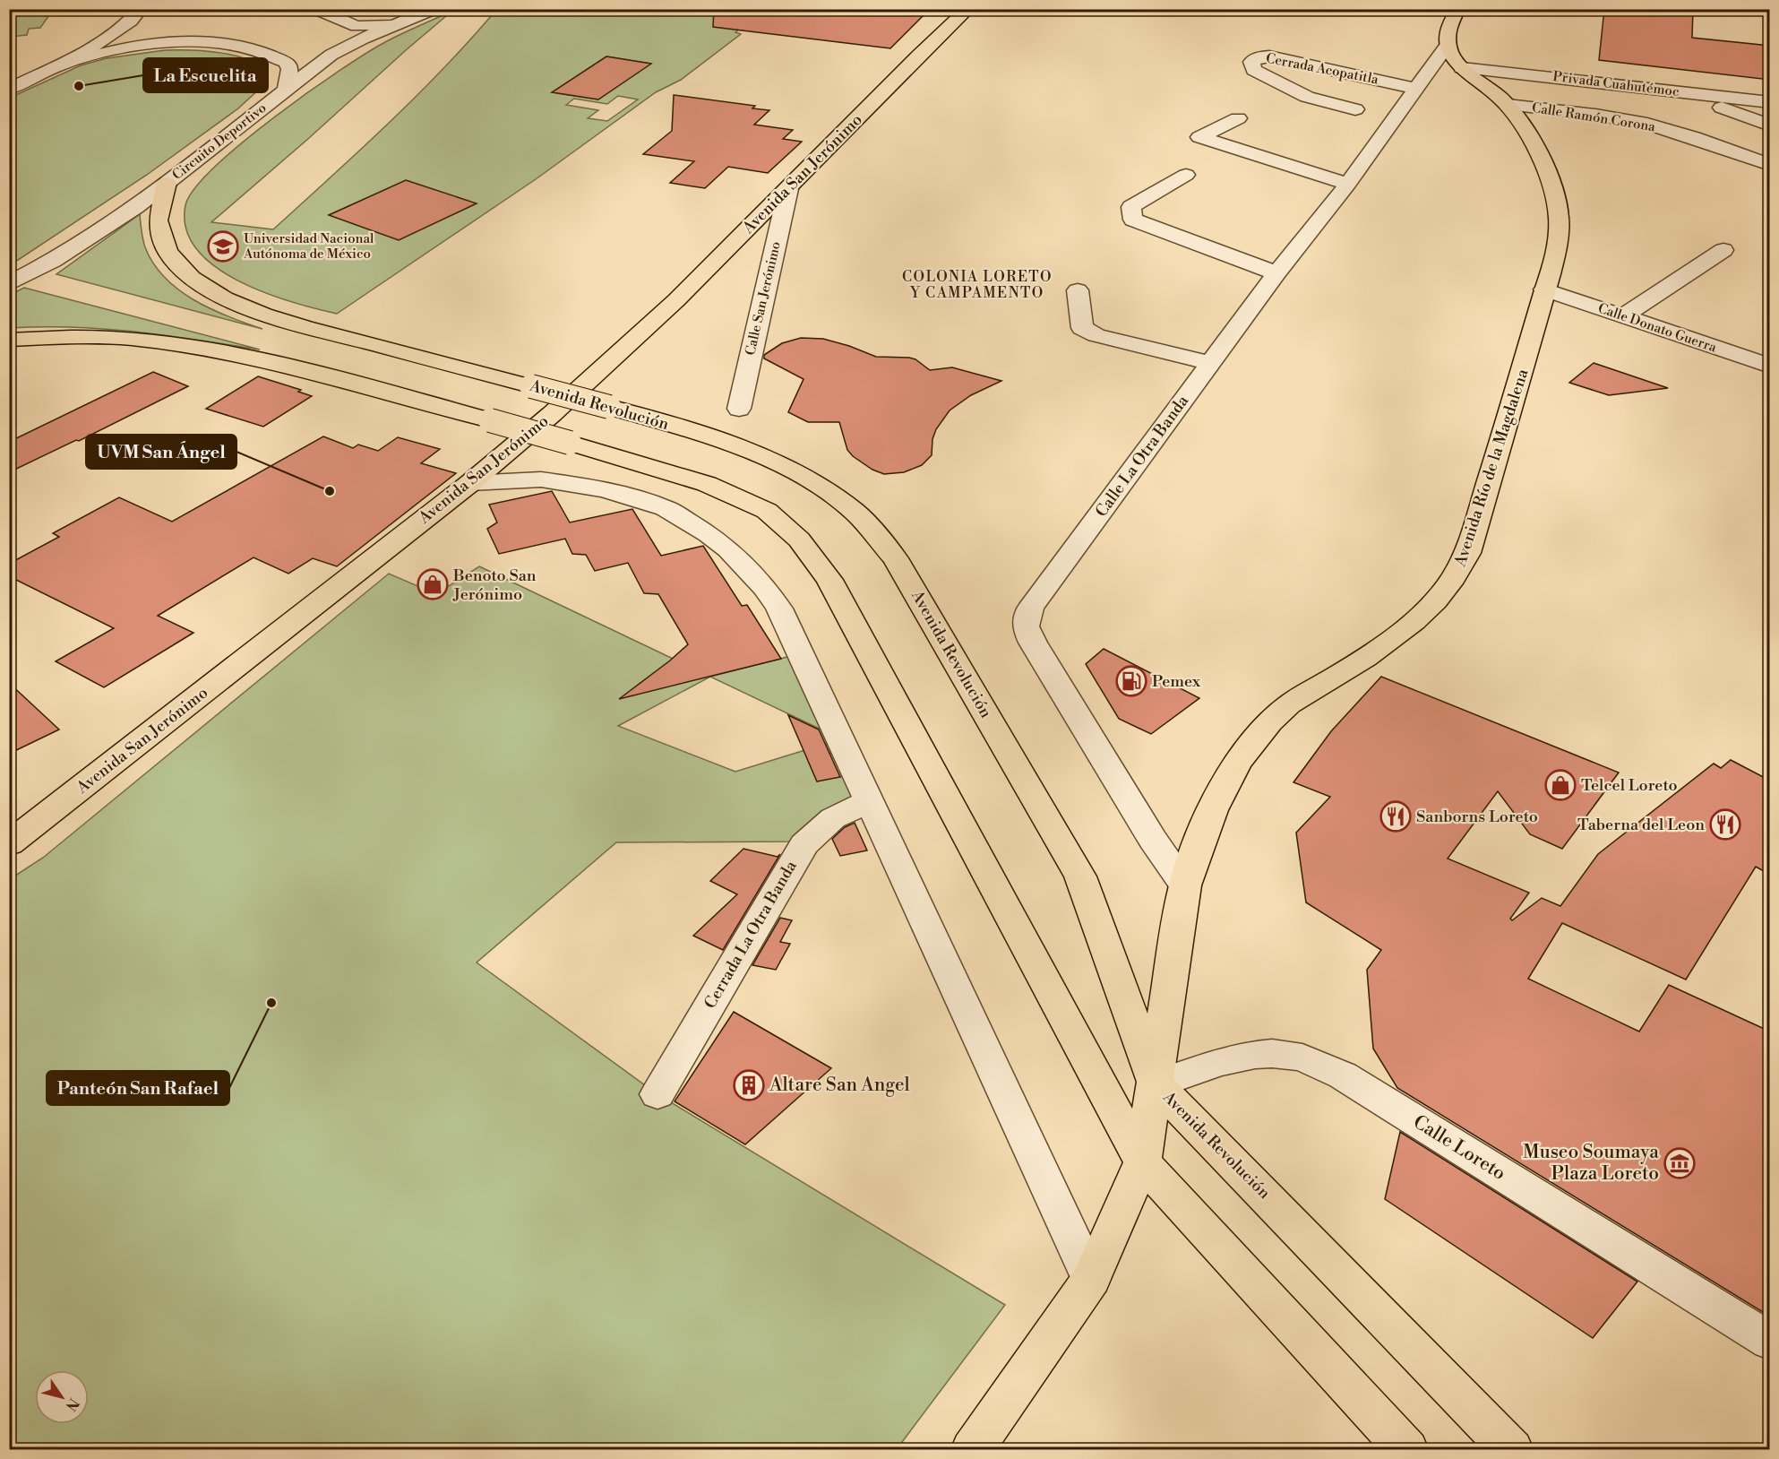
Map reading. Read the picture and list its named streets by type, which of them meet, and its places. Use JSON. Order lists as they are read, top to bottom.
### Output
{
  "streets": {
    "main road": ["Avenida San Jerónimo", "Avenida Revolución", "Avenida Río de la Magdalena"],
    "street": [
      "Cerrada Acopatitla",
      "Privada Cuahutémoc",
      "Calle Ramón Corona",
      "Circuito Deportivo",
      "Calle San Jerónimo",
      "Calle Donato Guerra",
      "Calle La Otra Banda",
      "Cerrada La Otra Banda",
      "Calle Loreto"
    ]
  },
  "crossings": [
    ["Cerrada Acopatitla", "Calle La Otra Banda"],
    ["Privada Cuahutémoc", "Avenida Río de la Magdalena"],
    ["Calle Ramón Corona", "Avenida Río de la Magdalena"],
    ["Circuito Deportivo", "Avenida Revolución"],
    ["Avenida San Jerónimo", "Calle San Jerónimo"],
    ["Calle Donato Guerra", "Avenida Río de la Magdalena"],
    ["Avenida Revolución", "Avenida Río de la Magdalena"],
    ["Avenida Revolución", "Calle Loreto"],
    ["Calle La Otra Banda", "Avenida Río de la Magdalena"],
    ["Avenida Río de la Magdalena", "Calle Loreto"]
  ],
  "districts": ["COLONIA LORETO Y CAMPAMENTO"],
  "places": {
    "other": ["La Escuelita", "UVM San Ángel", "Panteón San Rafael"],
    "school or university": ["Universidad Nacional Autónoma de México"],
    "shop": ["Benoto San Jerónimo", "Telcel Loreto"],
    "fuel station": ["Pemex"],
    "restaurant": ["Sanborns Loreto", "Taberna del Leon"],
    "building": ["Altare San Angel"],
    "museum": ["Museo Soumaya Plaza Loreto"]
  },
  "north": "bottom right"
}
